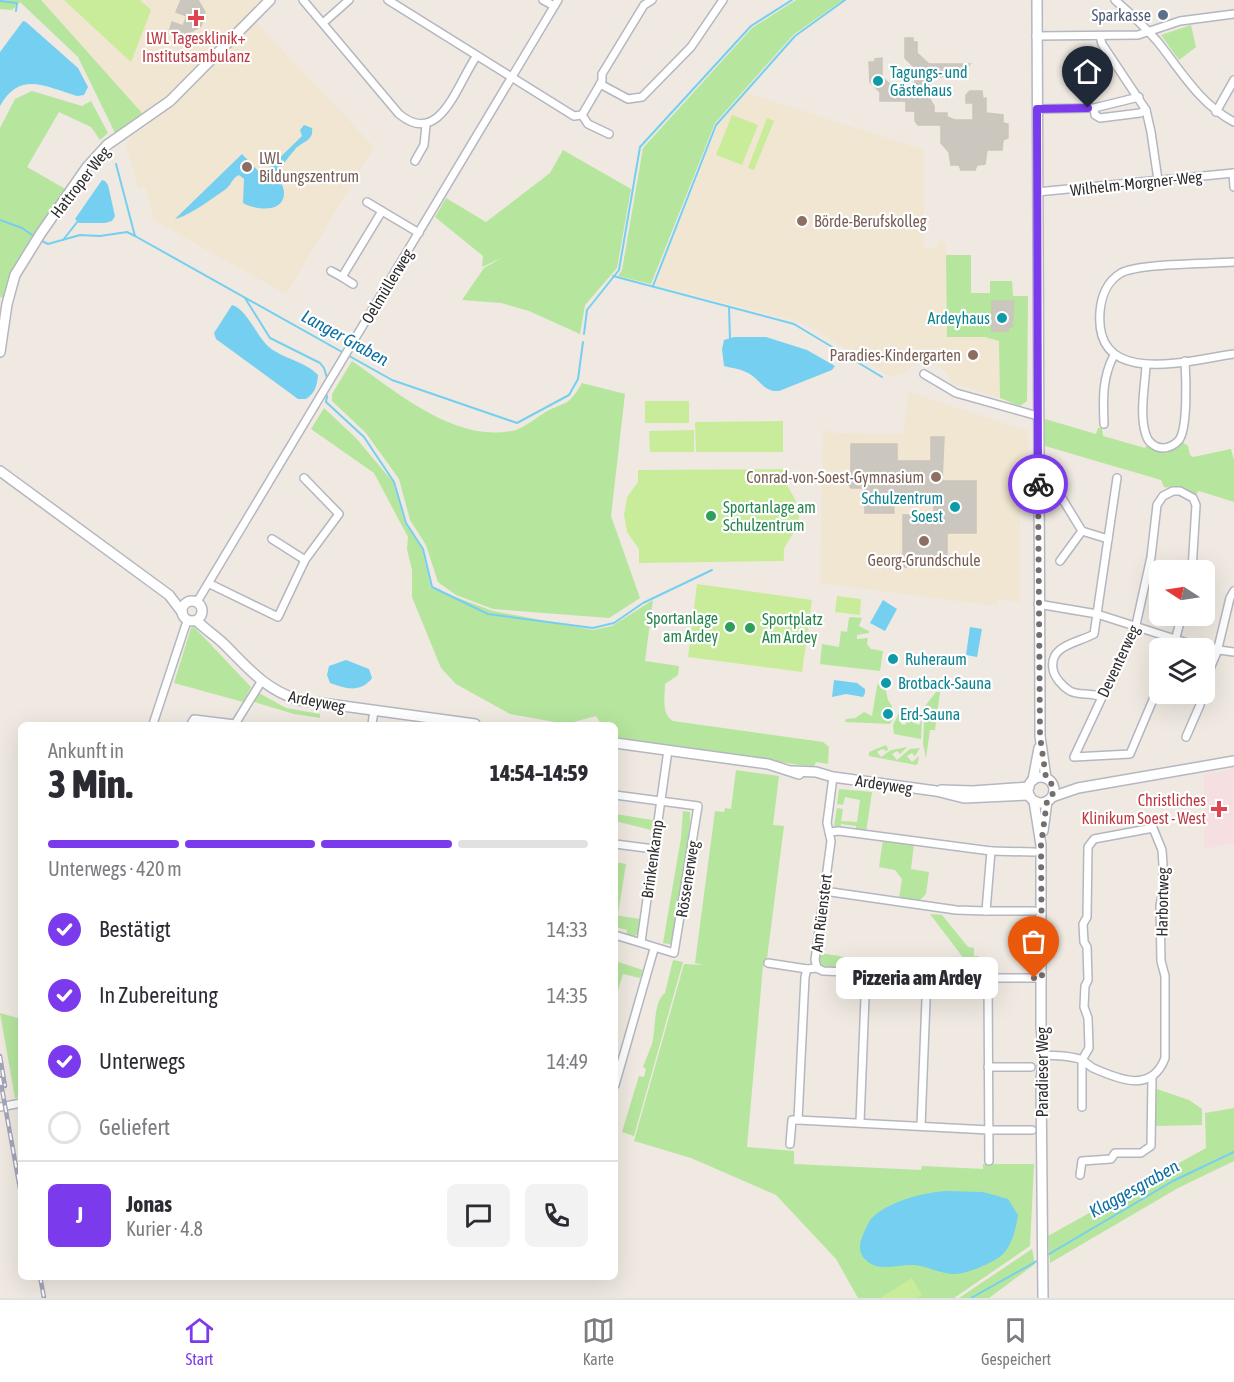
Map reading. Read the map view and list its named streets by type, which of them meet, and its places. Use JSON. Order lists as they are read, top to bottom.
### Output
{
  "streets": {
    "main road": [
      "Hattroper Weg",
      "Oelmüllerweg",
      "Ardeyweg",
      "Paradieser Weg"
    ],
    "street": [
      "Wilhelm-Morgner-Weg",
      "Deventerweg",
      "Brinkenkamp",
      "Rössenerweg",
      "Harbortweg",
      "Am Rüenstert"
    ]
  },
  "crossings": [
    ["Wilhelm-Morgner-Weg", "Paradieser Weg"],
    ["Oelmüllerweg", "Ardeyweg"],
    ["Ardeyweg", "Brinkenkamp"],
    ["Ardeyweg", "Am Rüenstert"],
    ["Ardeyweg", "Paradieser Weg"],
    ["Brinkenkamp", "Rössenerweg"],
    ["Am Rüenstert", "Paradieser Weg"]
  ],
  "water": ["Langer Graben", "Klaggesgraben"],
  "places": {
    "other": [
      "Sparkasse",
      "Tagungs- und Gästehaus",
      "LWL Bildungszentrum",
      "Börde-Berufskolleg",
      "Ardeyhaus",
      "Paradies-Kindergarten",
      "Conrad-von-Soest-Gymnasium",
      "Schulzentrum Soest",
      "Sportanlage am Schulzentrum",
      "Georg-Grundschule",
      "Sportanlage am Ardey",
      "Sportplatz Am Ardey",
      "Ruheraum",
      "Brotback-Sauna",
      "Erd-Sauna",
      "Pizzeria am Ardey"
    ],
    "health": ["LWL Tagesklinik+ Institutsambulanz", "Christliches Klinikum Soest - West"]
  },
  "north": "left",
  "page": {
    "heading": ["3 Min.", "Ankunft in", "14:54–14:59"],
    "panel": ["Jonas", "Kurier · 4.8"],
    "bar": "Unterwegs · 420 m",
    "list": [
      ["Bestätigt", "14:33"],
      ["In Zubereitung", "14:35"],
      ["Unterwegs", "14:49"],
      "Geliefert"
    ],
    "bubble": "Pizzeria am Ardey",
    "round": "J",
    "tabs": ["Start", "Karte", "Gespeichert"]
  }
}
